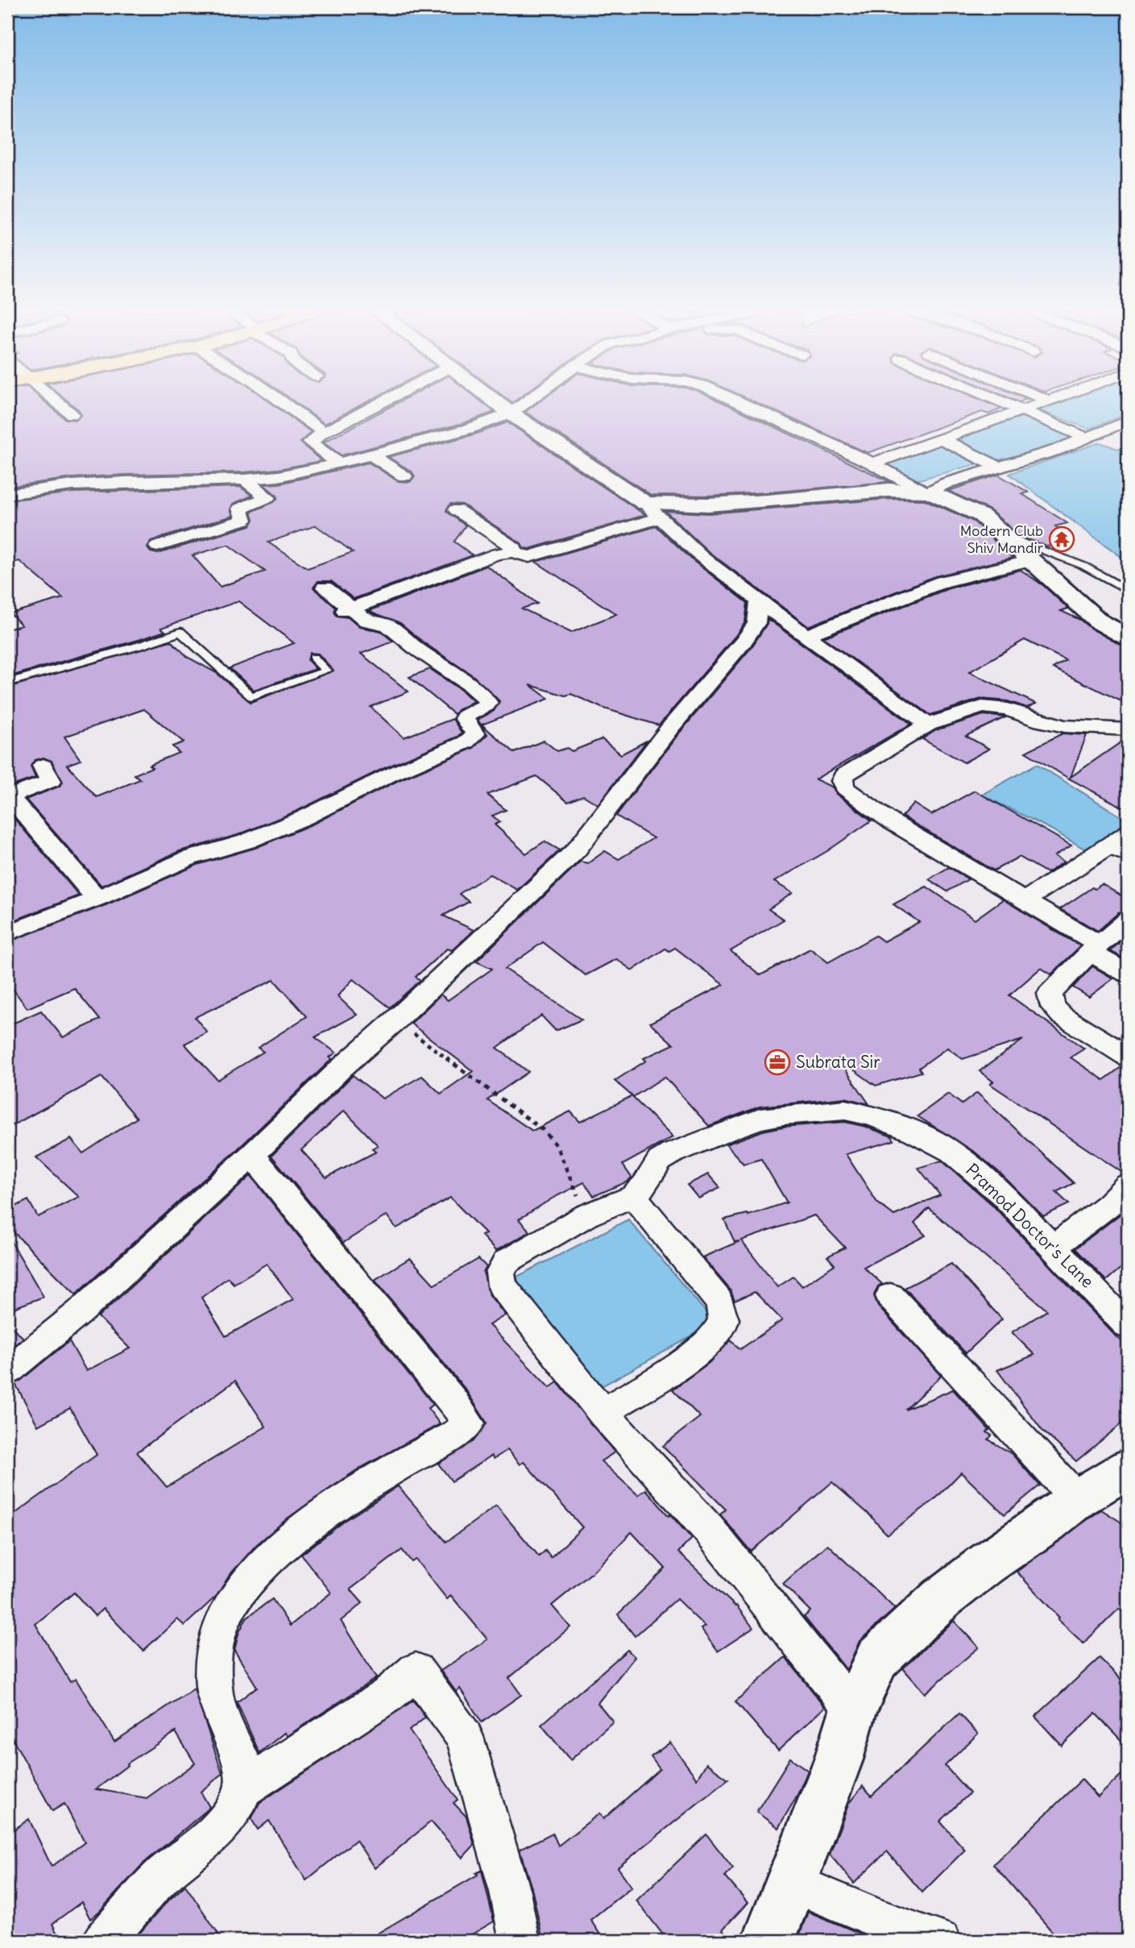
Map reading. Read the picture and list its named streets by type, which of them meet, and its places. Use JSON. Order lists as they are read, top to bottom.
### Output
{
  "streets": {
    "street": ["Pramod Doctor's Lane"]
  },
  "places": {
    "temple": ["Modern Club Shiv Mandir"],
    "office": ["Subrata Sir"]
  }
}
